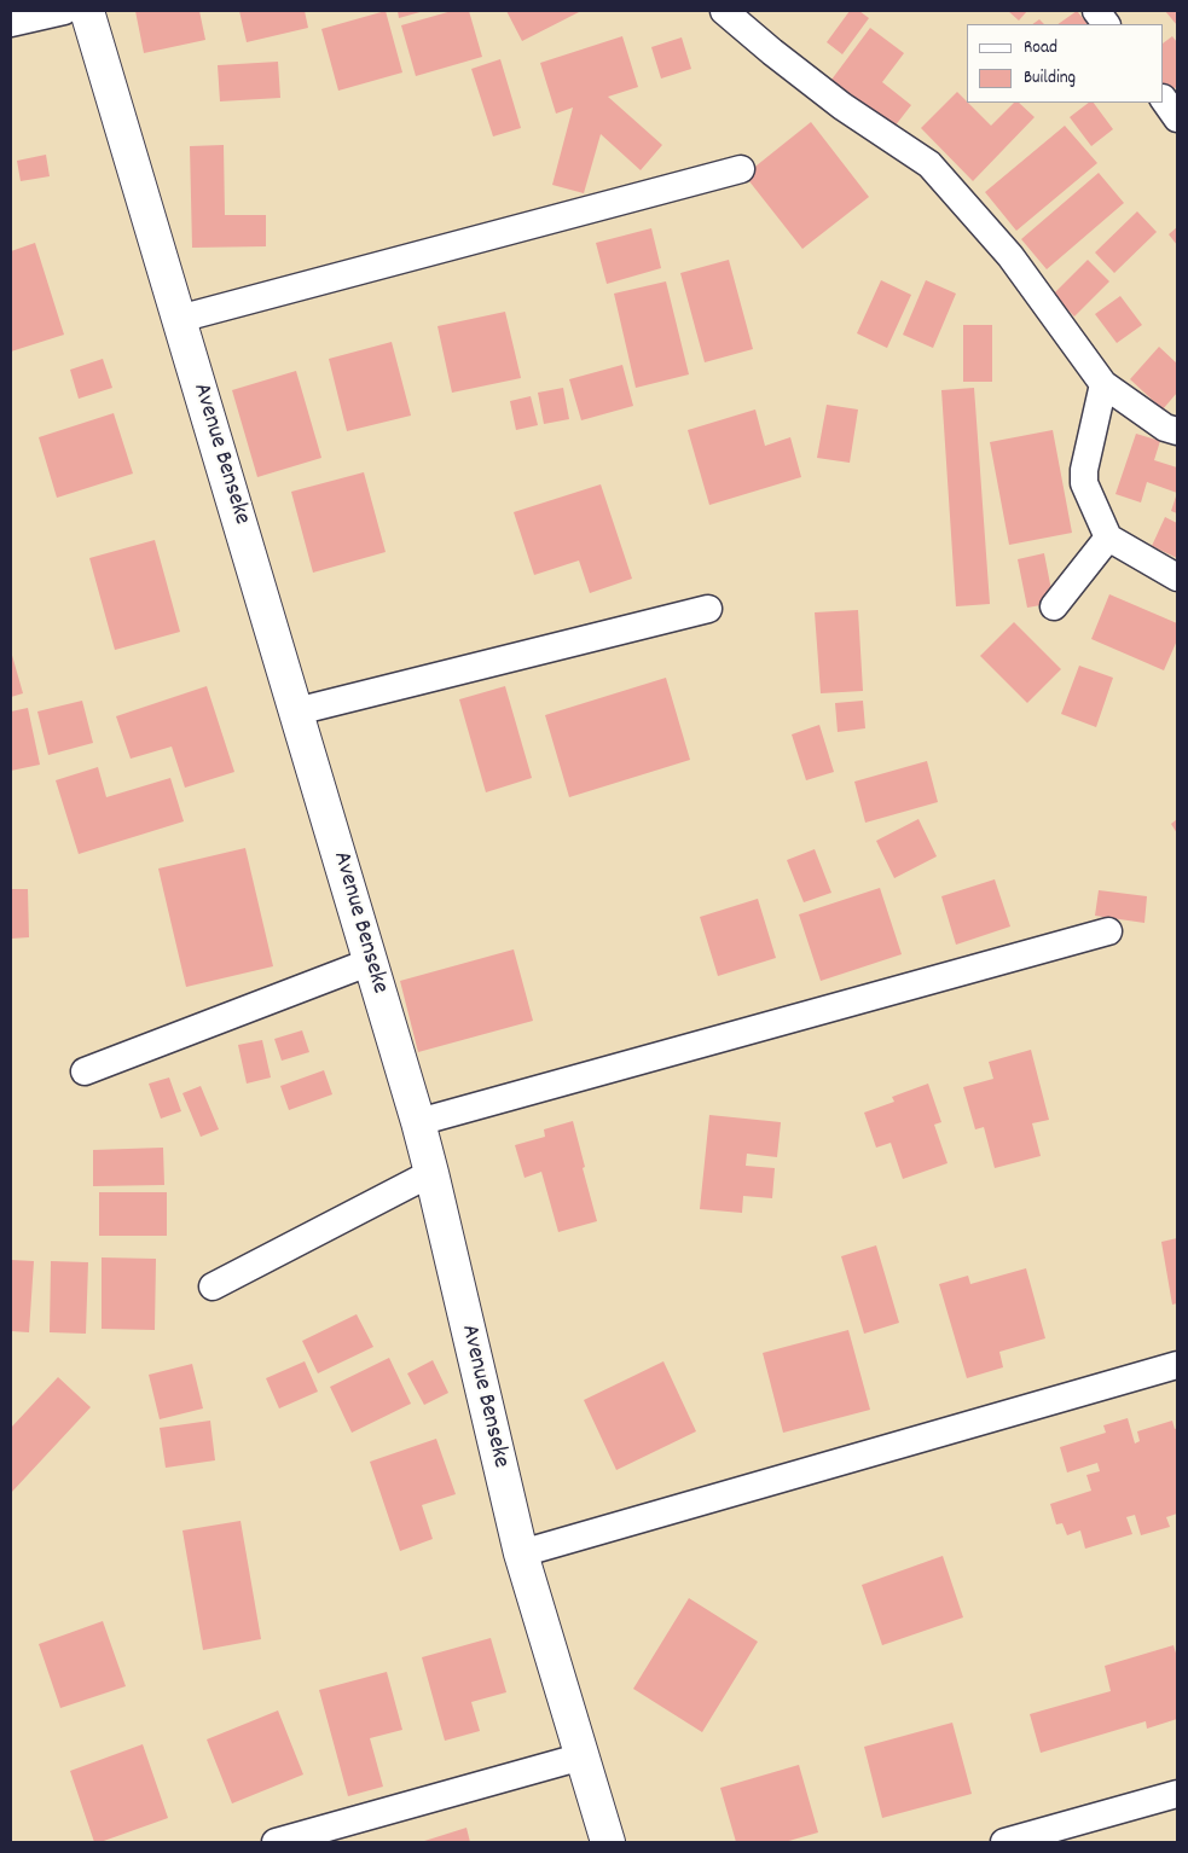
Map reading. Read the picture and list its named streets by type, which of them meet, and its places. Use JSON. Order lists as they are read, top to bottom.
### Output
{
  "streets": {
    "street": ["Avenue Benseke"]
  },
  "legend": ["Road", "Building"]
}
